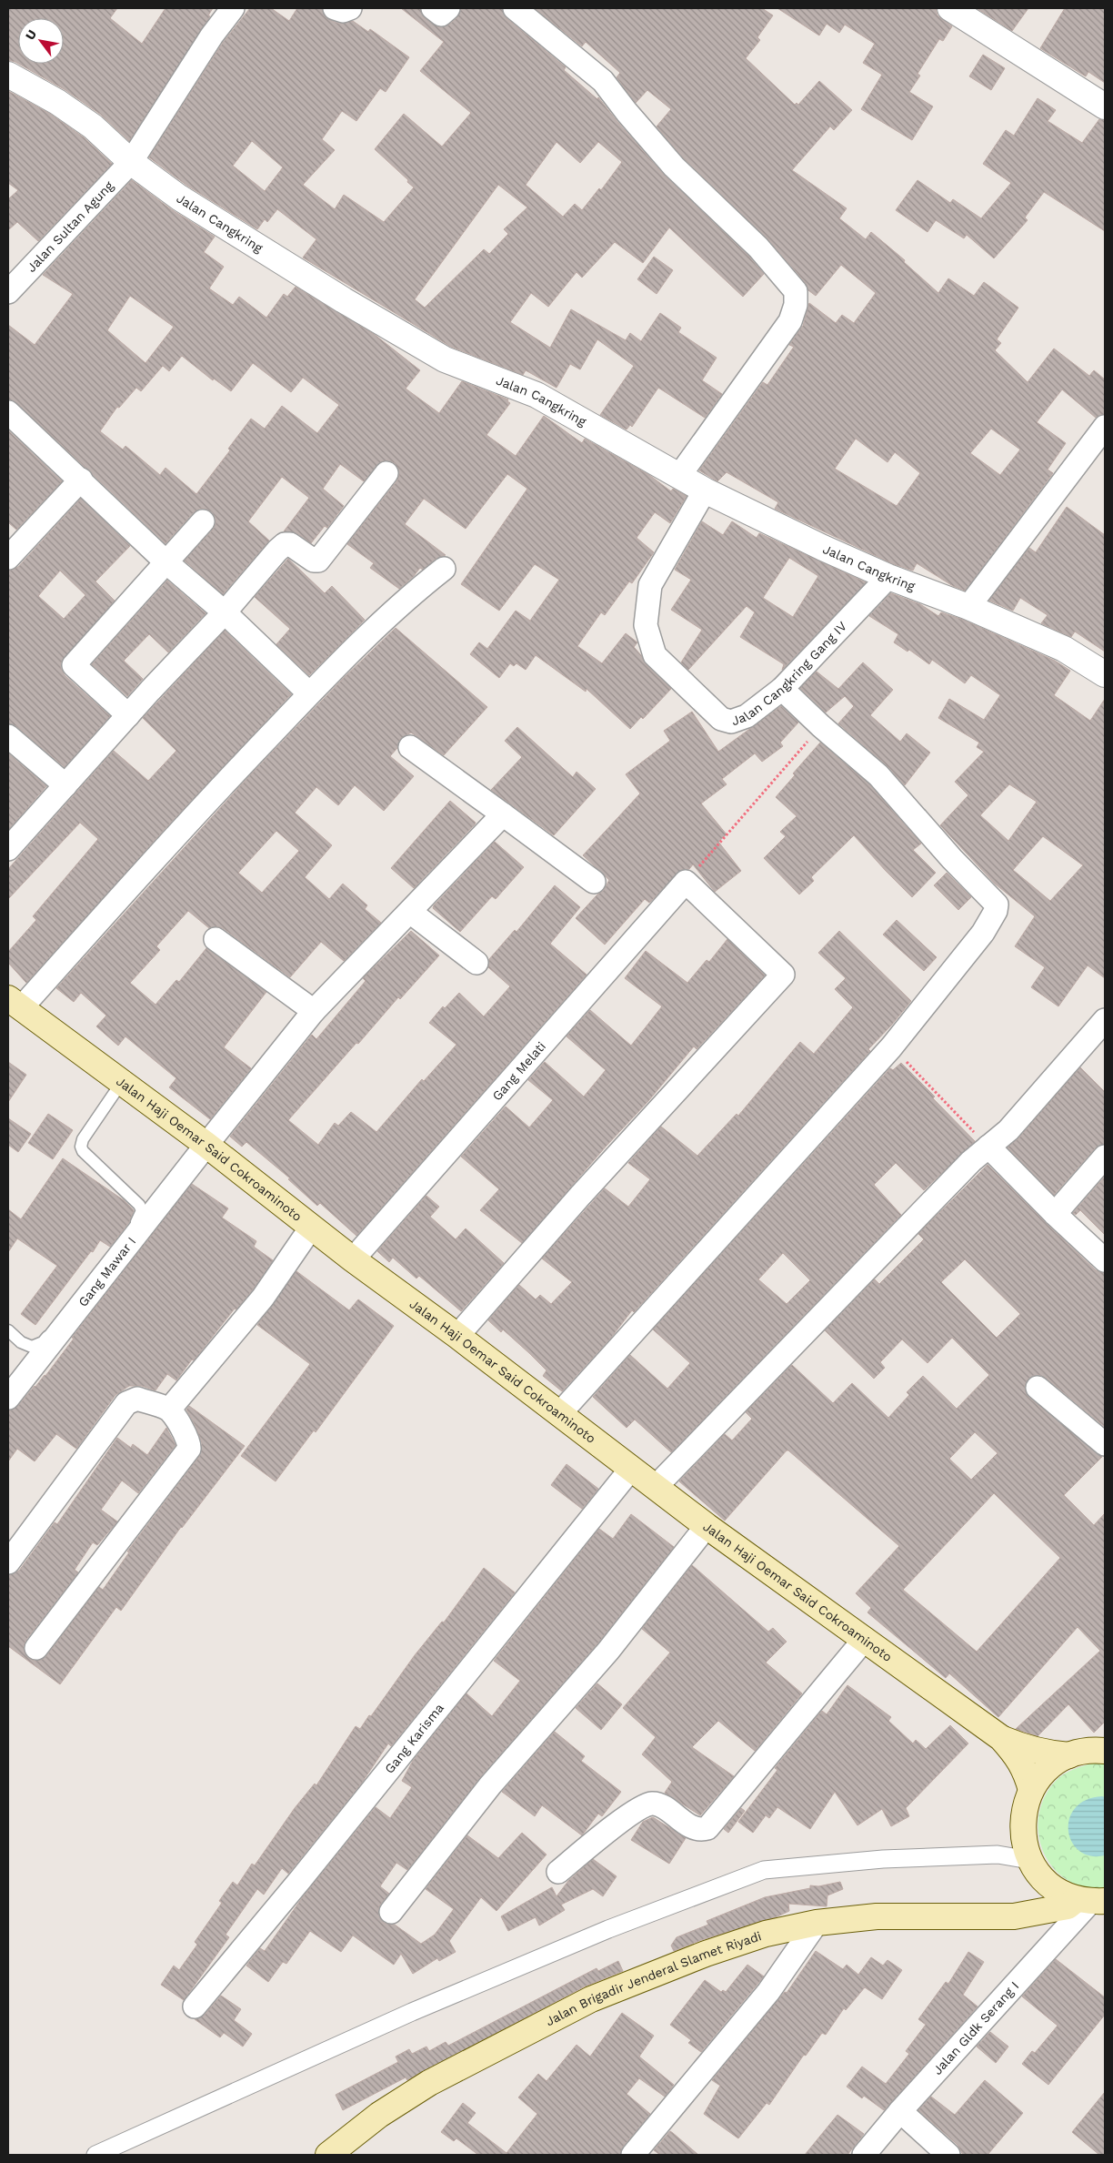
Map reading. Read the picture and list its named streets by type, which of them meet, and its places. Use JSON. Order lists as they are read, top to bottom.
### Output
{
  "streets": {
    "main road": ["Jalan Haji Oemar Said Cokroaminoto", "Jalan Brigadir Jenderal Slamet Riyadi"],
    "street": [
      "Jalan Cangkring",
      "Jalan Sultan Agung",
      "Jalan Cangkring Gang IV",
      "Gang Melati",
      "Gang Mawar I",
      "Gang Karisma",
      "Jalan Gldk Serang I"
    ]
  },
  "crossings": [
    ["Jalan Cangkring", "Jalan Sultan Agung"],
    ["Jalan Cangkring", "Jalan Cangkring Gang IV"],
    ["Gang Melati", "Jalan Haji Oemar Said Cokroaminoto"],
    ["Jalan Haji Oemar Said Cokroaminoto", "Gang Mawar I"],
    ["Jalan Haji Oemar Said Cokroaminoto", "Gang Karisma"],
    ["Jalan Brigadir Jenderal Slamet Riyadi", "Jalan Gldk Serang I"]
  ],
  "north": "top left"
}
